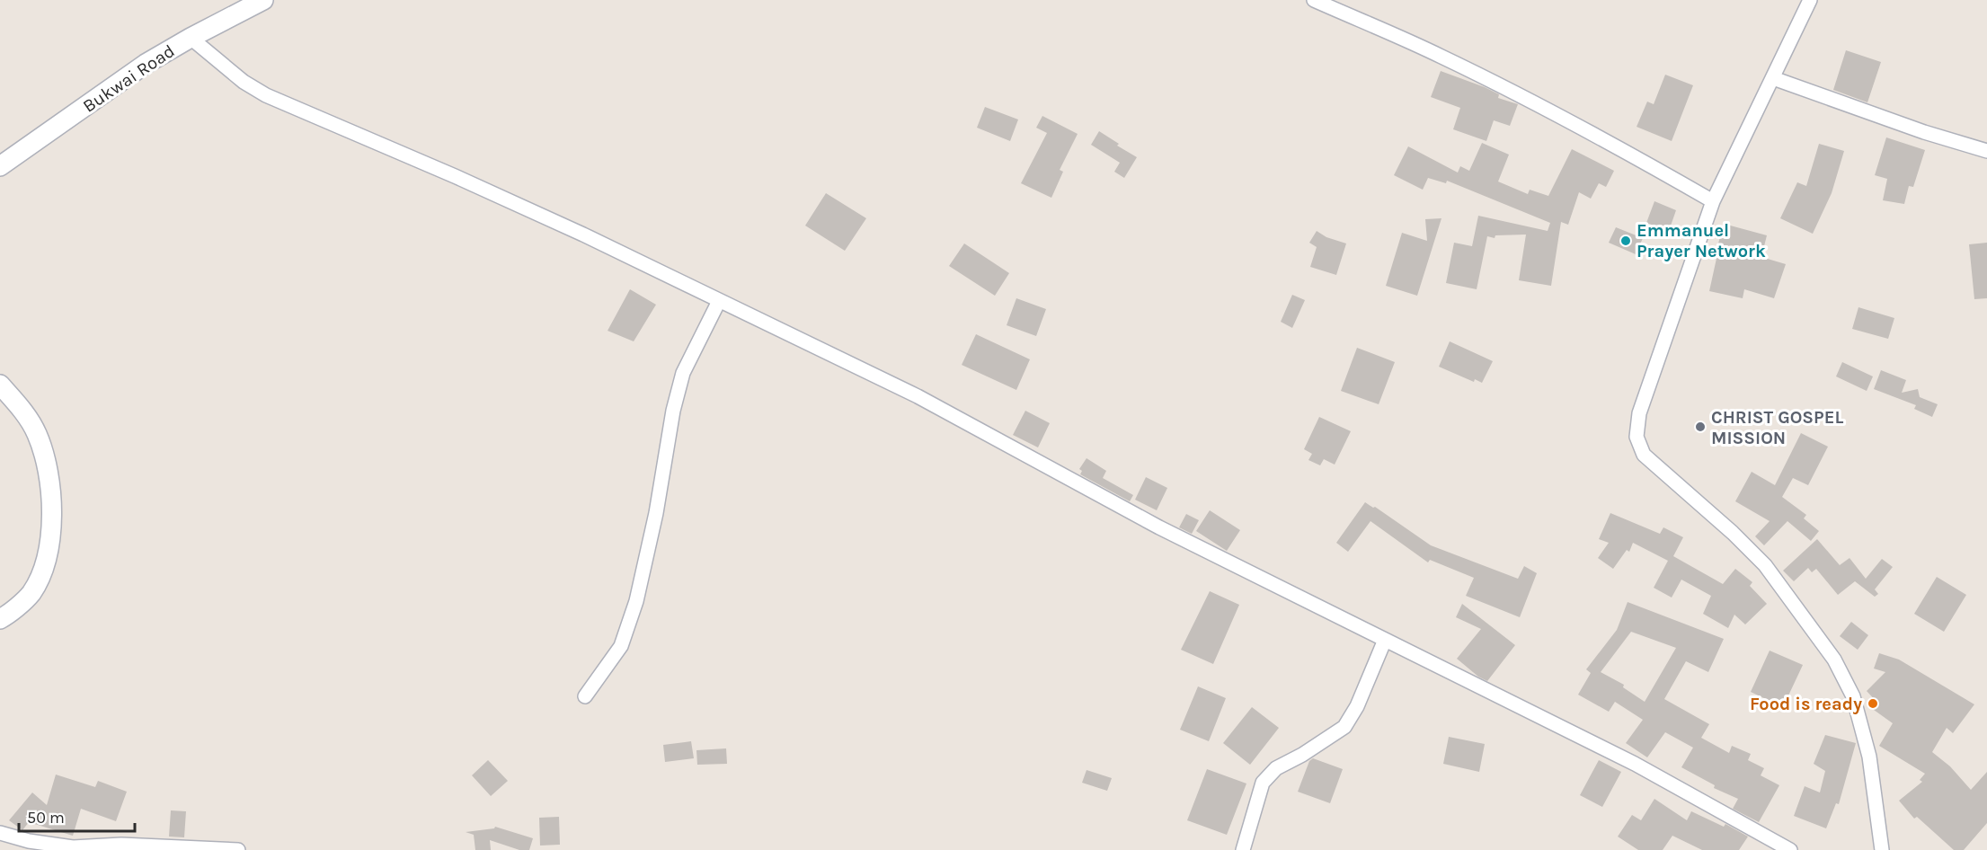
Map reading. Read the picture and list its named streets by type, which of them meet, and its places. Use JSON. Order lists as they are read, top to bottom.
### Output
{
  "streets": {
    "street": ["Bukwai Road"]
  },
  "places": ["Emmanuel Prayer Network", "CHRIST GOSPEL MISSION", "Food is ready"],
  "scale_bar": "50 m"
}
